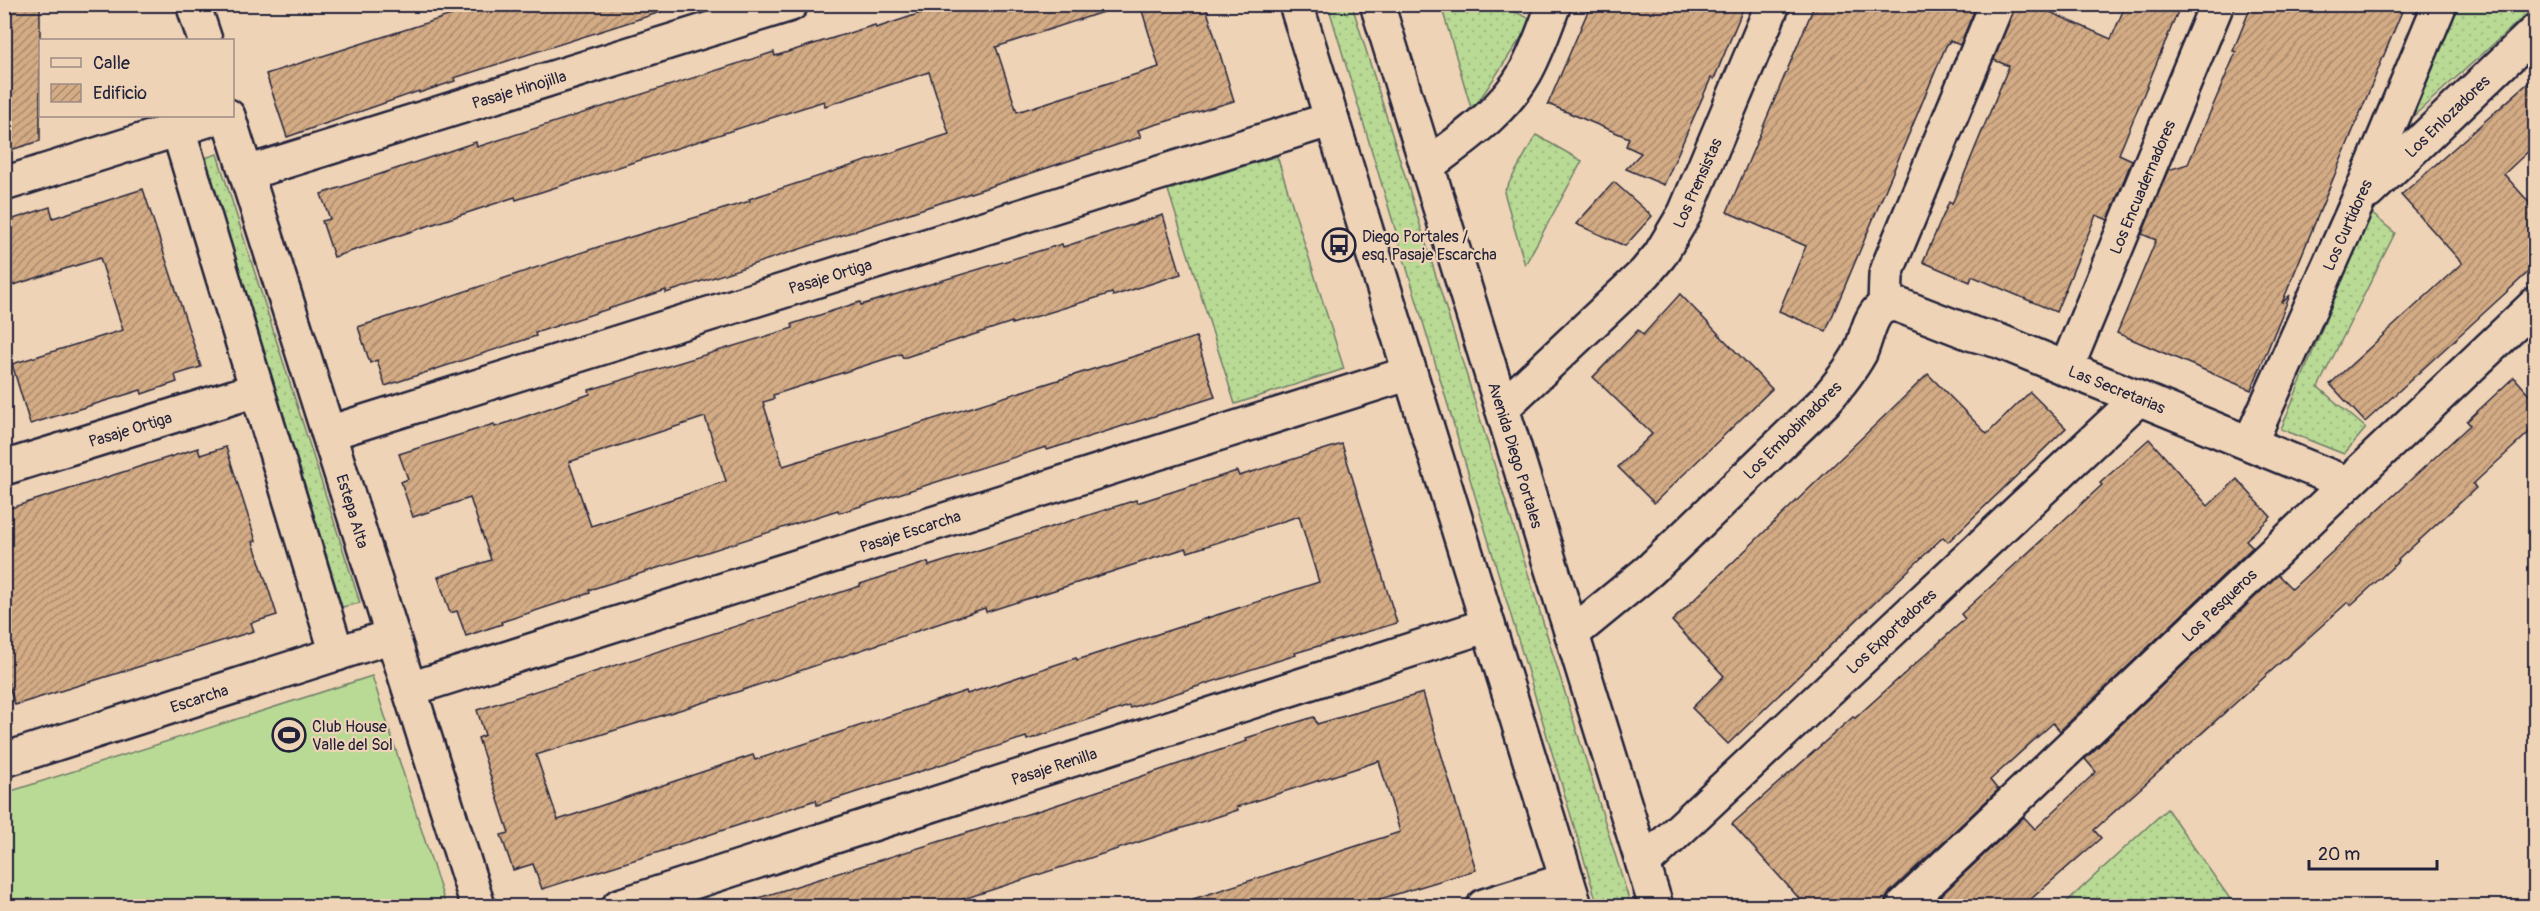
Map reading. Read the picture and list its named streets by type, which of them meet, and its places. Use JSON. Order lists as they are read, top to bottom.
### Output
{
  "streets": {
    "street": [
      "Pasaje Hinojilla",
      "Los Enlozadores",
      "Los Prensistas",
      "Los Encuadernadores",
      "Los Curtidores",
      "Pasaje Ortiga",
      "Las Secretarias",
      "Los Embobinadores",
      "Avenida Diego Portales",
      "Estepa Alta",
      "Pasaje Escarcha",
      "Los Pesqueros",
      "Los Exportadores",
      "Escarcha",
      "Pasaje Renilla"
    ]
  },
  "crossings": [
    ["Pasaje Hinojilla", "Estepa Alta"],
    ["Los Enlozadores", "Los Curtidores"],
    ["Los Prensistas", "Avenida Diego Portales"],
    ["Los Encuadernadores", "Las Secretarias"],
    ["Los Curtidores", "Las Secretarias"],
    ["Pasaje Ortiga", "Estepa Alta"],
    ["Las Secretarias", "Los Embobinadores"],
    ["Las Secretarias", "Los Pesqueros"],
    ["Las Secretarias", "Los Exportadores"],
    ["Los Embobinadores", "Avenida Diego Portales"],
    ["Avenida Diego Portales", "Los Exportadores"],
    ["Estepa Alta", "Pasaje Escarcha"],
    ["Estepa Alta", "Escarcha"]
  ],
  "places": {
    "bus stop": ["Diego Portales / esq. Pasaje Escarcha"],
    "sports": ["Club House Valle del Sol"]
  },
  "legend": ["Calle", "Edificio"],
  "scale_bar": "20 m"
}
